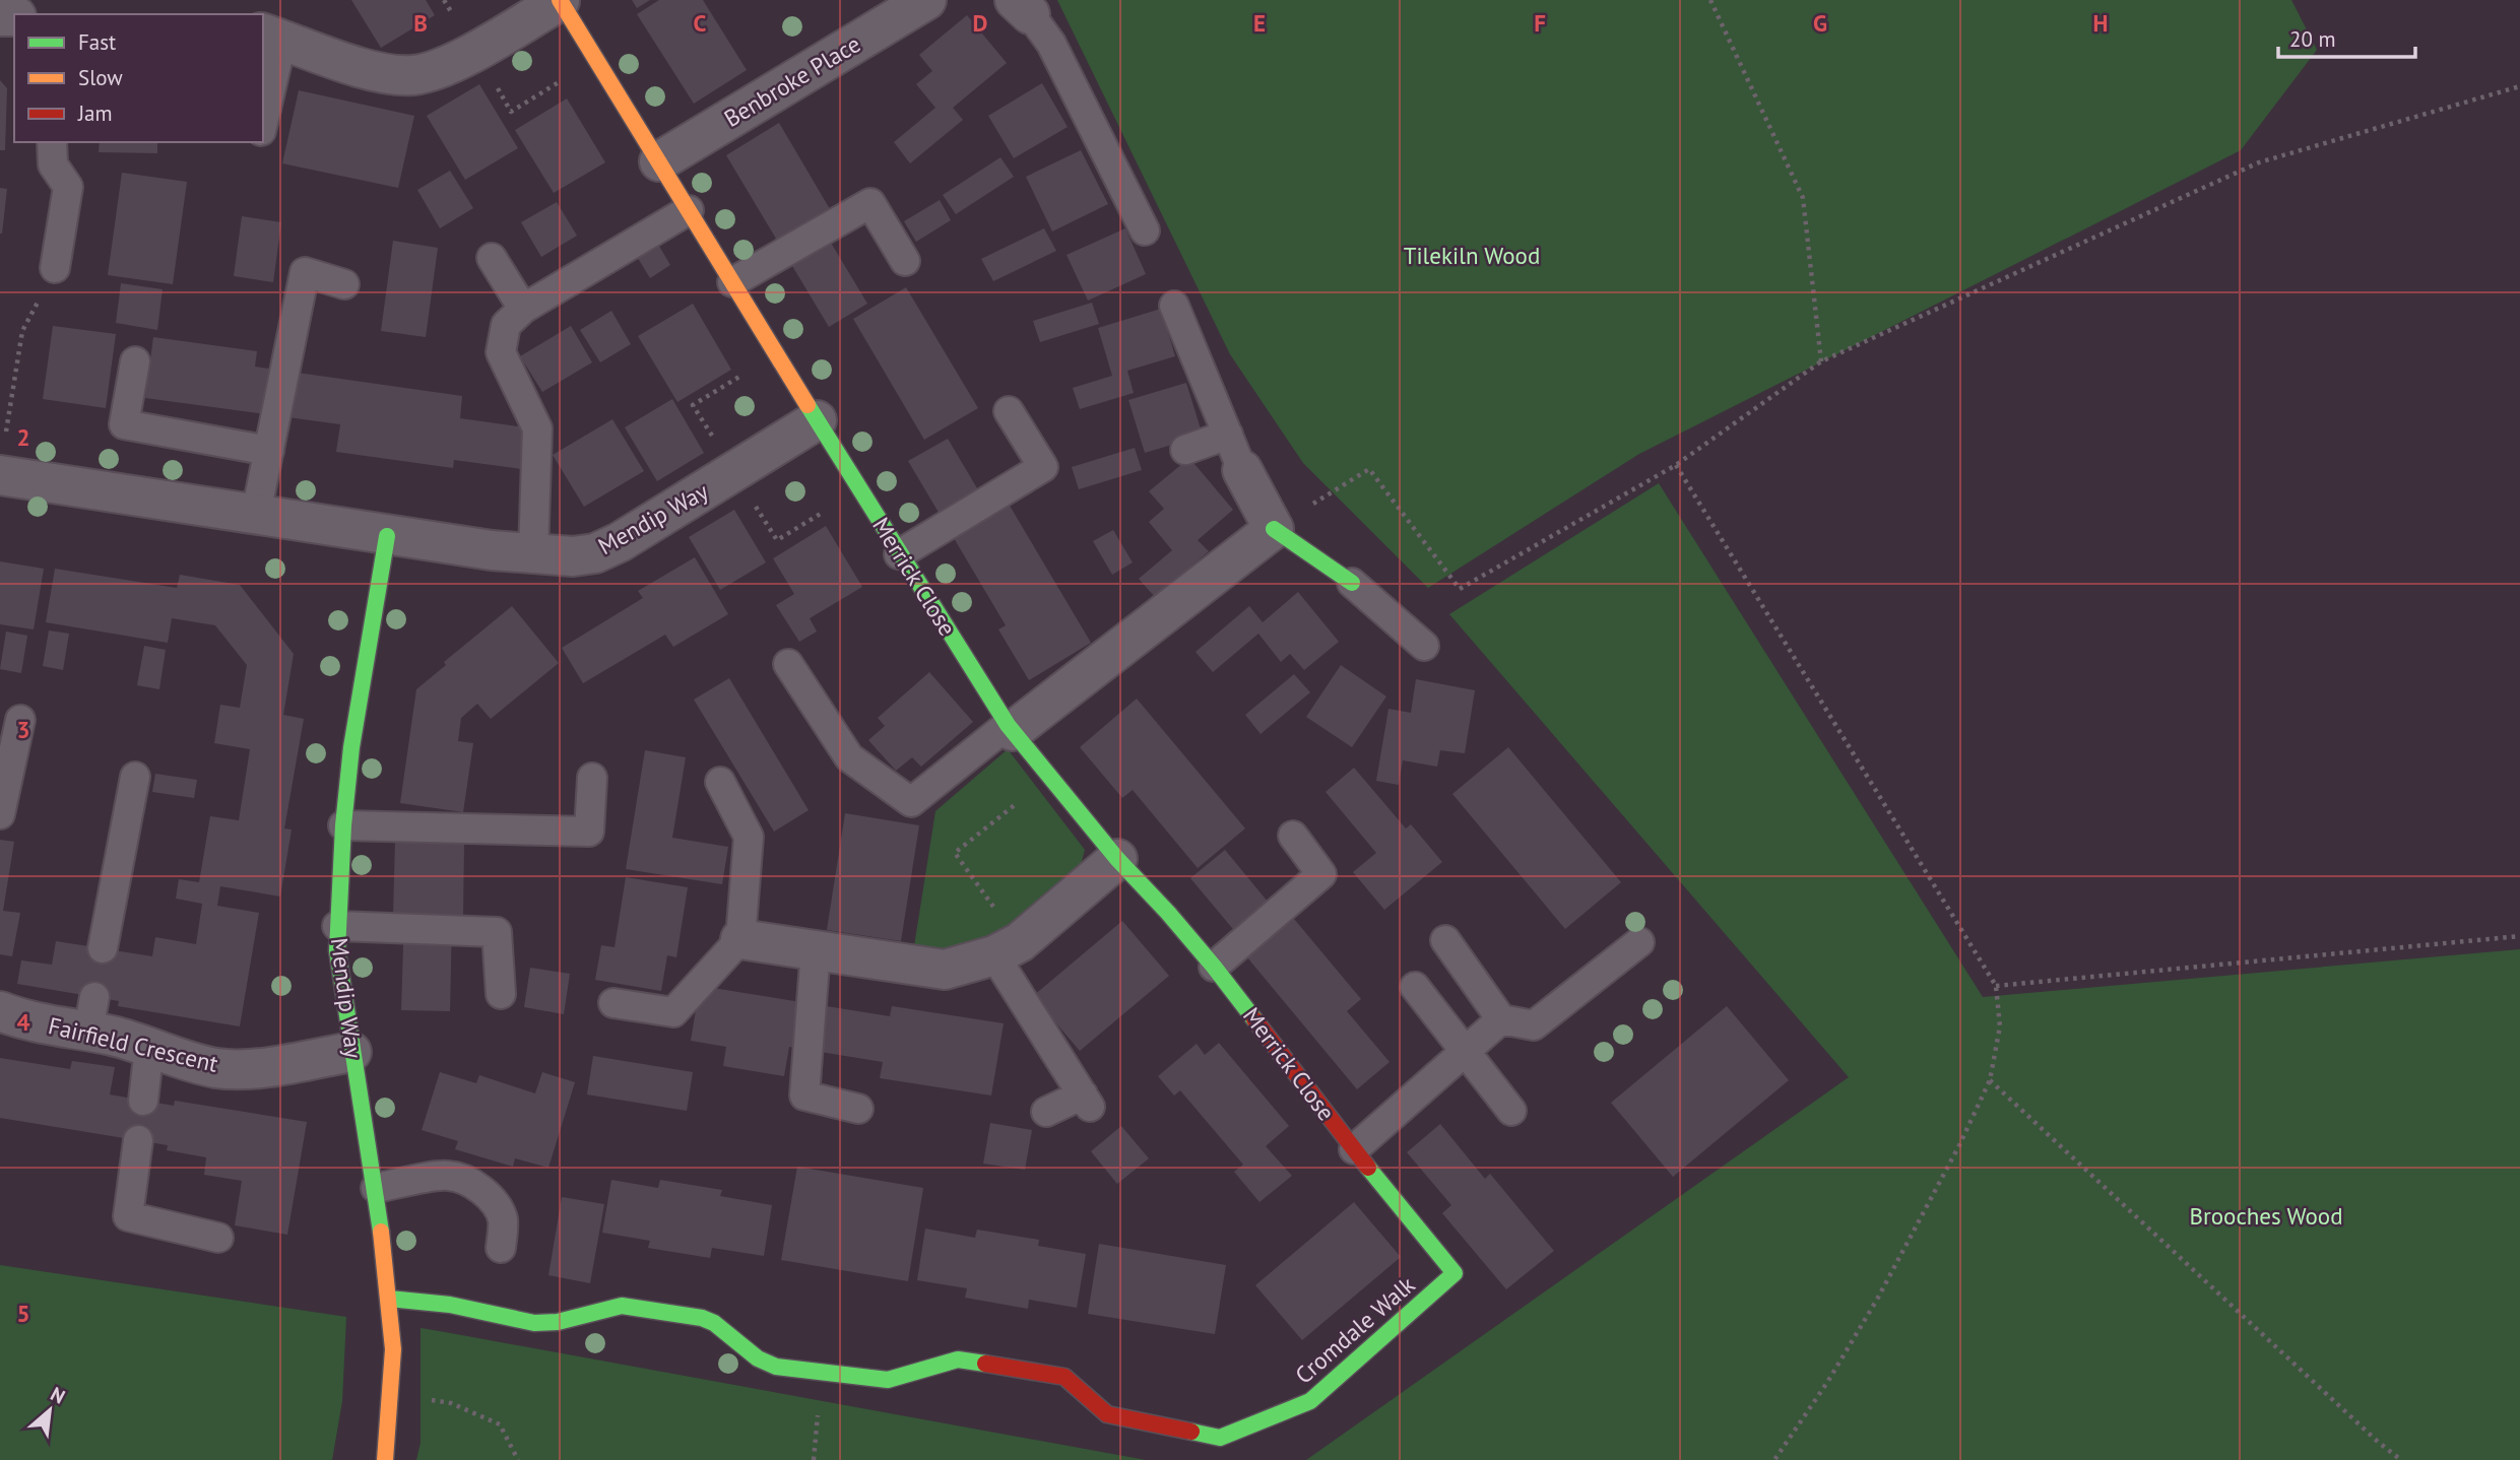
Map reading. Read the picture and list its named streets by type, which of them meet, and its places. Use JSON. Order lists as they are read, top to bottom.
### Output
{
  "streets": {
    "street": [
      "Benbroke Place",
      "Mendip Way",
      "Merrick Close",
      "Fairfield Crescent",
      "Cromdale Walk"
    ]
  },
  "crossings": [
    ["Mendip Way", "Merrick Close"],
    ["Mendip Way", "Fairfield Crescent"],
    ["Mendip Way", "Cromdale Walk"],
    ["Merrick Close", "Cromdale Walk"]
  ],
  "parks": ["Tilekiln Wood", "Brooches Wood"],
  "legend": ["Fast", "Slow", "Jam"],
  "scale_bar": "20 m",
  "north": "top right",
  "grid": {
    "columns": [
      "B",
      "C",
      "D",
      "E",
      "F",
      "G",
      "H"
    ],
    "rows": [
      "2",
      "3",
      "4",
      "5"
    ]
  }
}
